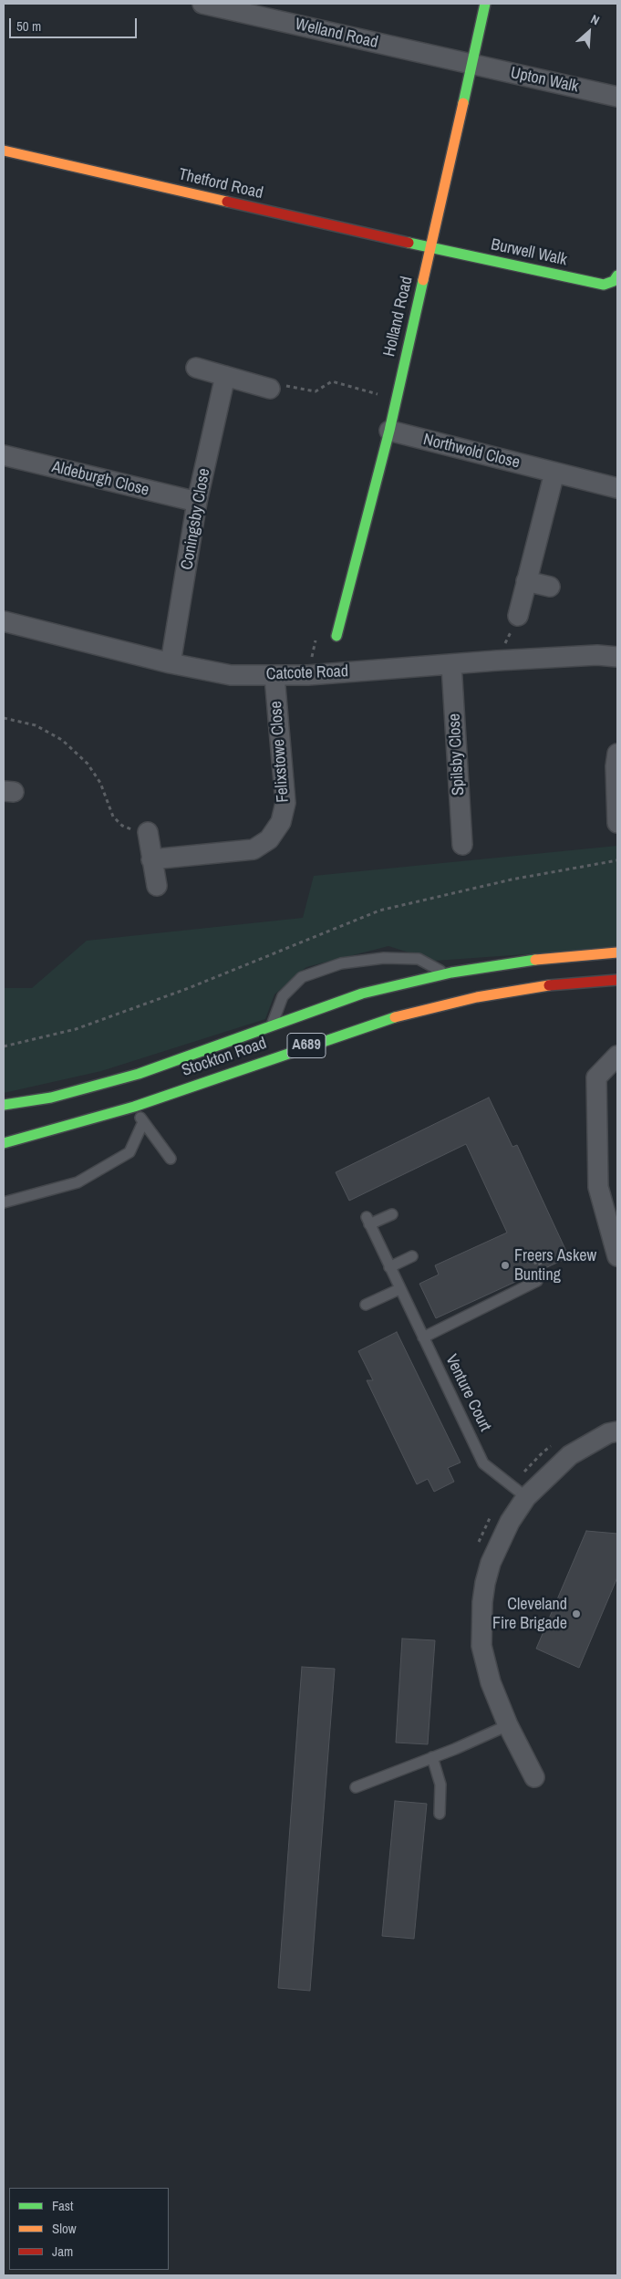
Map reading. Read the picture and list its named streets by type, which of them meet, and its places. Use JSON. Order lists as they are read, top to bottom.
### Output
{
  "streets": {
    "main road": [
      "Thetford Road",
      "Burwell Walk",
      "Holland Road",
      "A689",
      "Stockton Road"
    ],
    "street": [
      "Welland Road",
      "Upton Walk",
      "Northwold Close",
      "Aldeburgh Close",
      "Coningsby Close",
      "Catcote Road",
      "Felixstowe Close",
      "Spilsby Close"
    ],
    "lane": ["Venture Court"]
  },
  "crossings": [
    ["Welland Road", "Upton Walk"],
    ["Welland Road", "Holland Road"],
    ["Upton Walk", "Holland Road"],
    ["Thetford Road", "Burwell Walk"],
    ["Thetford Road", "Holland Road"],
    ["Burwell Walk", "Holland Road"],
    ["Holland Road", "Northwold Close"],
    ["Aldeburgh Close", "Coningsby Close"],
    ["Coningsby Close", "Catcote Road"],
    ["Catcote Road", "Felixstowe Close"],
    ["Catcote Road", "Spilsby Close"]
  ],
  "places": ["Freers Askew Bunting", "Cleveland Fire Brigade"],
  "legend": ["Fast", "Slow", "Jam"],
  "scale_bar": "50 m",
  "north": "top right"
}
